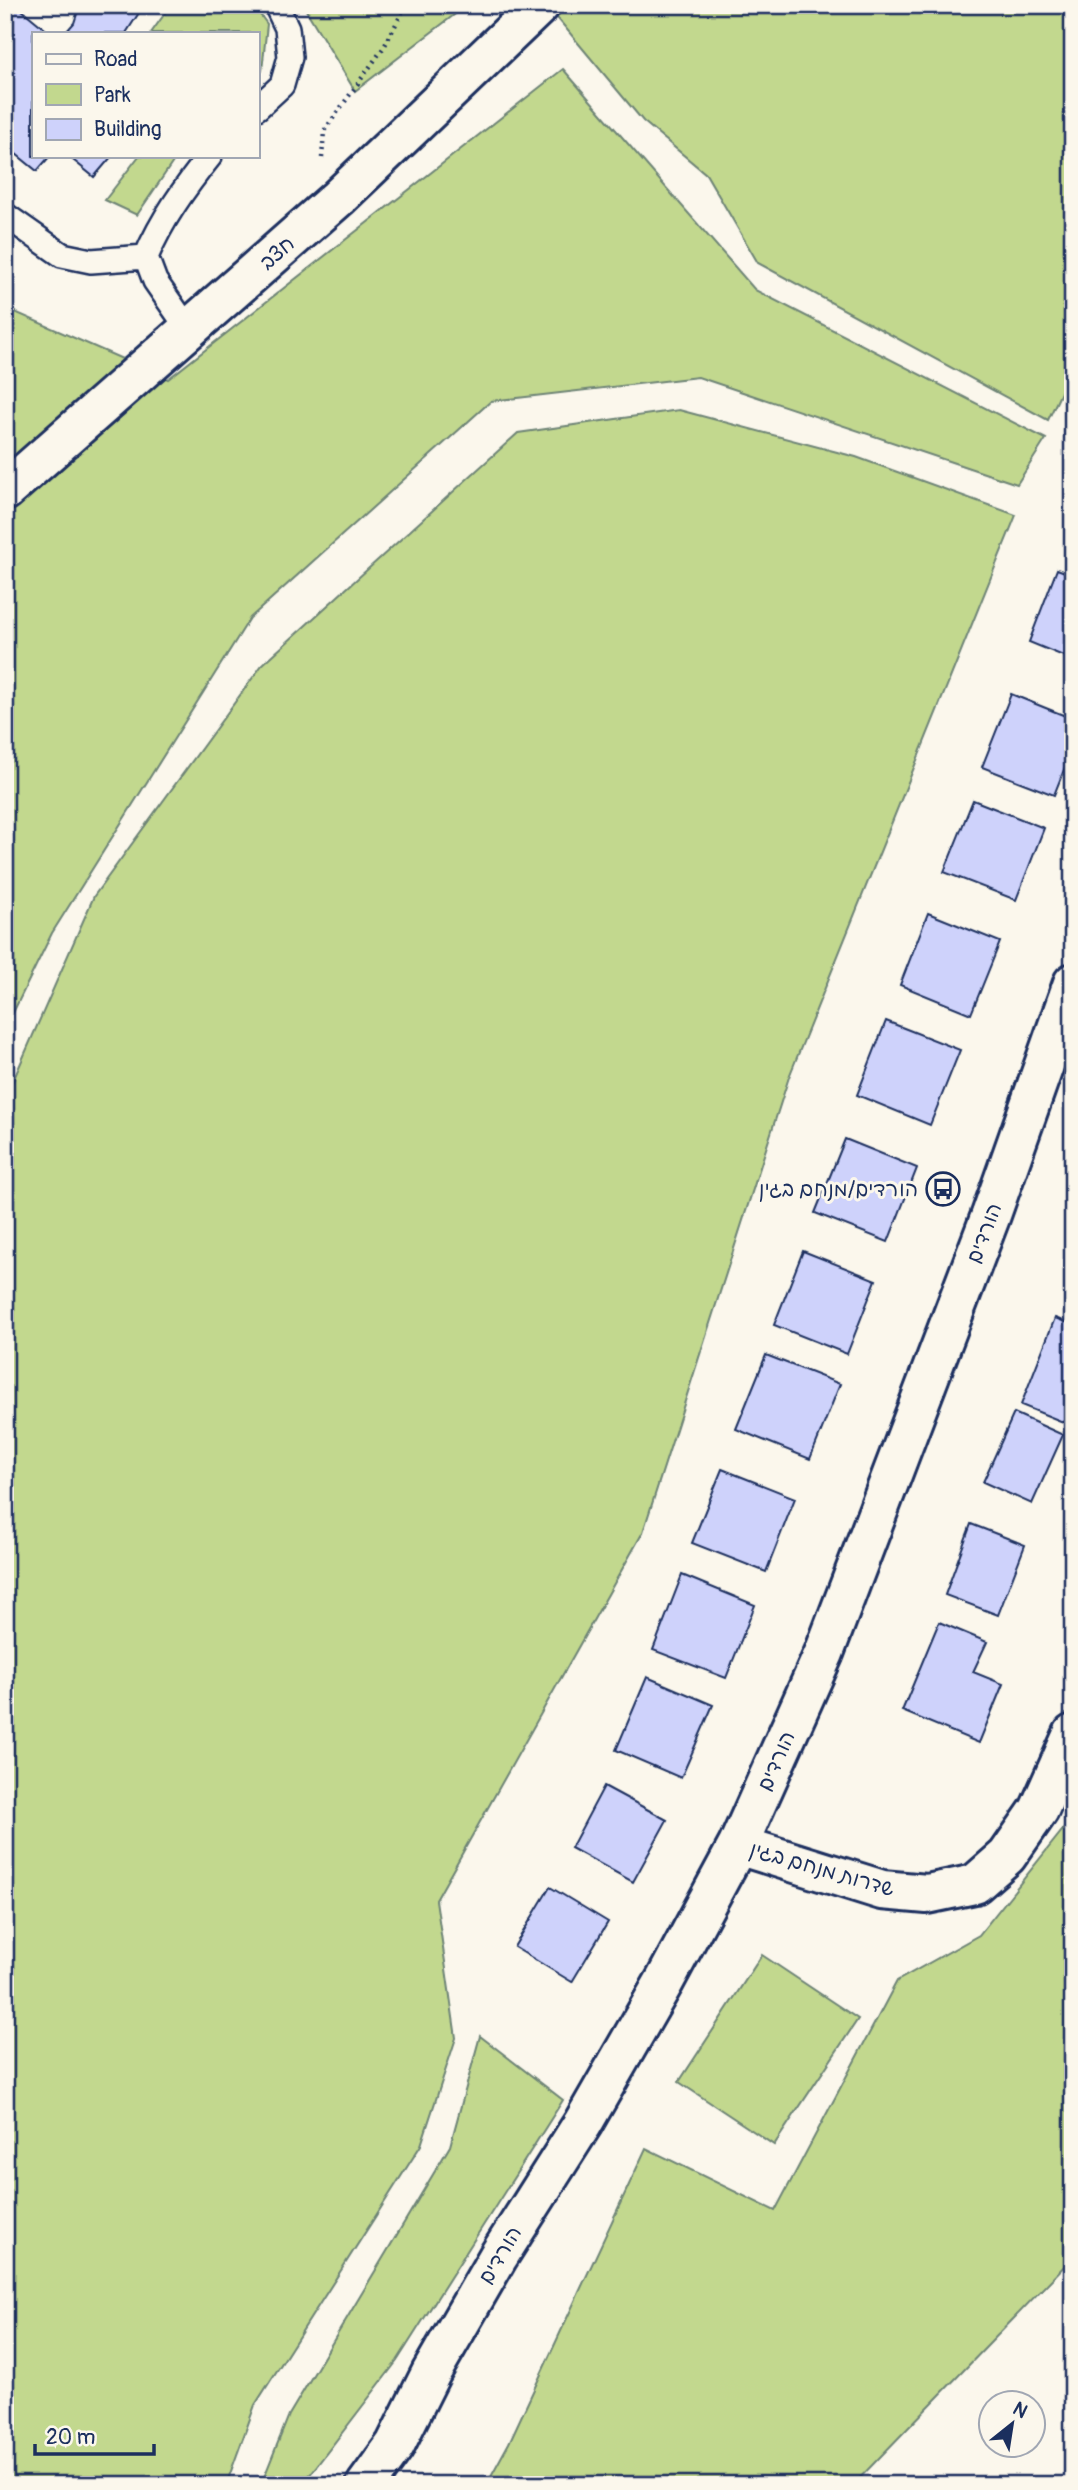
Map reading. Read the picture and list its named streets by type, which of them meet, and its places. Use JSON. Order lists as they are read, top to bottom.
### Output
{
  "streets": {
    "street": ["חצב", "הורדים", "שדרות מנחם בגין"]
  },
  "crossings": [
    ["הורדים", "שדרות מנחם בגין"]
  ],
  "places": {
    "bus stop": ["הורדים/מנחם בגין"]
  },
  "legend": ["Road", "Park", "Building"],
  "scale_bar": "20 m",
  "north": "top right"
}
